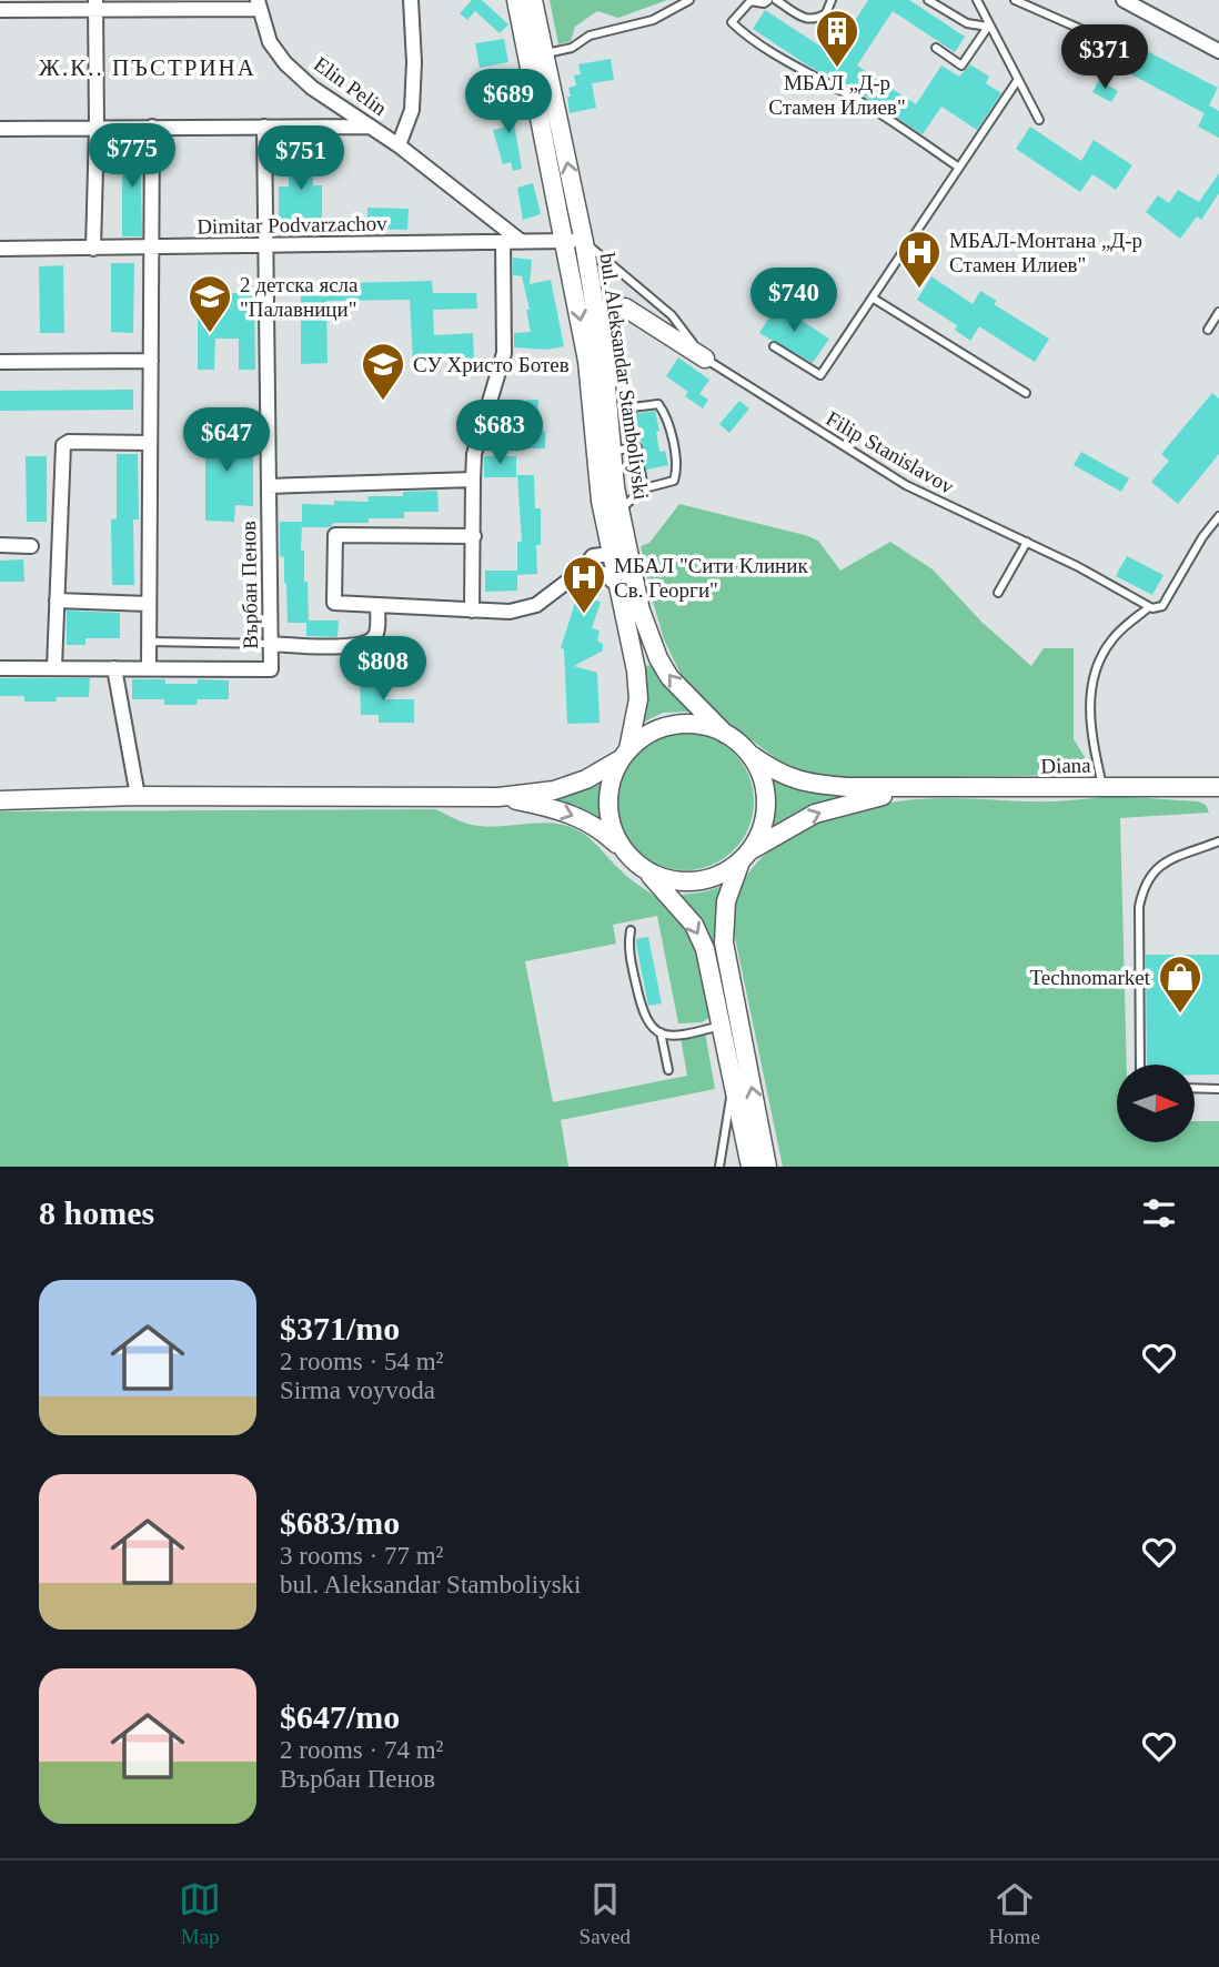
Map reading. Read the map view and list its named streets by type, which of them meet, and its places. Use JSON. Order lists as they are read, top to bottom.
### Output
{
  "streets": {
    "main road": ["bul. Aleksandar Stamboliyski", "Diana"],
    "street": ["Elin Pelin", "Dimitar Podvarzachov", "Върбан Пенов"],
    "lane": ["Filip Stanislavov"]
  },
  "crossings": [
    ["Elin Pelin", "Dimitar Podvarzachov"],
    ["Dimitar Podvarzachov", "bul. Aleksandar Stamboliyski"],
    ["Dimitar Podvarzachov", "Filip Stanislavov"],
    ["Dimitar Podvarzachov", "Върбан Пенов"],
    ["bul. Aleksandar Stamboliyski", "Filip Stanislavov"]
  ],
  "districts": ["Ж.К.. ПЪСТРИНА"],
  "places": {
    "building": ["МБАЛ „Д-р Стамен Илиев\""],
    "hospital": ["МБАЛ-Монтана „Д-р Стамен Илиев\"", "МБАЛ \"Сити Клиник Св. Георги\""],
    "school or university": ["2 детска ясла \"Палавници\"", "СУ Христо Ботев"],
    "shop": ["Technomarket"]
  },
  "north": "right",
  "page": {
    "price": [
      "$371",
      "$689",
      "$775",
      "$751",
      "$740",
      "$683",
      "$647",
      "$808"
    ],
    "heading": "8 homes",
    "list": [
      {
        "name": "$371/mo",
        "note": "2 rooms · 54 m² · Sirma voyvoda"
      },
      {
        "name": "$683/mo",
        "note": "3 rooms · 77 m² · bul. Aleksandar Stamboliyski"
      },
      {
        "name": "$647/mo",
        "note": "2 rooms · 74 m² · Върбан Пенов"
      }
    ],
    "tabs": ["Map", "Saved", "Home"]
  }
}
